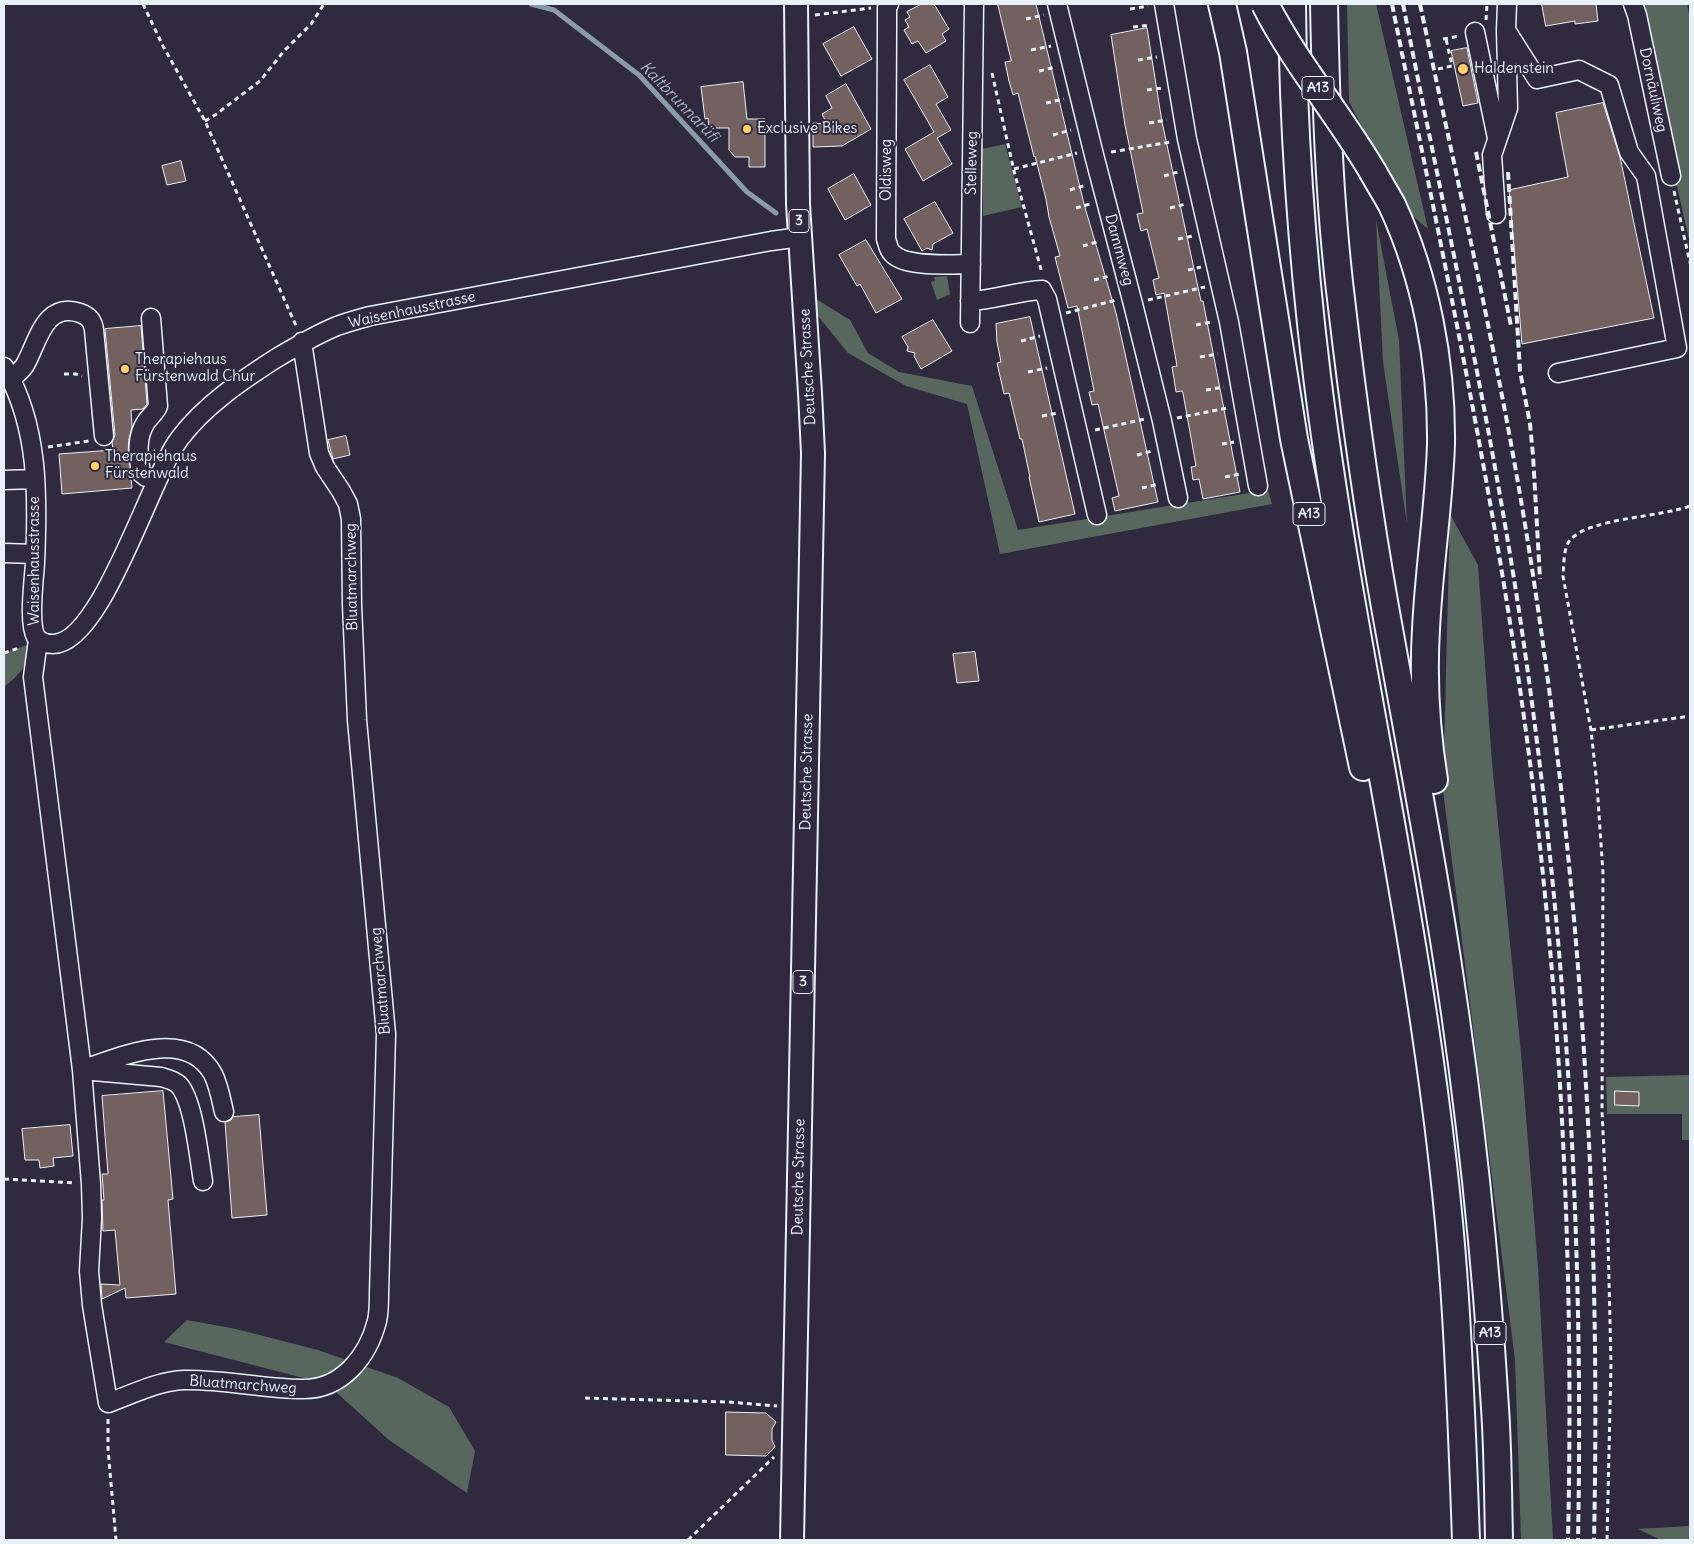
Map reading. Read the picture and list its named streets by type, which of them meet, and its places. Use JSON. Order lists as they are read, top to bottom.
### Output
{
  "streets": {
    "highway": ["A13"],
    "main road": ["3", "Deutsche Strasse"],
    "street": [
      "Dornäuliweg",
      "Stelleweg",
      "Oldisweg",
      "Dammweg",
      "Waisenhausstrasse",
      "Bluatmarchweg"
    ]
  },
  "crossings": [
    ["Stelleweg", "Oldisweg"],
    ["Waisenhausstrasse", "Deutsche Strasse"],
    ["Waisenhausstrasse", "Bluatmarchweg"]
  ],
  "water": ["Kaltbrunnarüfi"],
  "places": [
    "Haldenstein",
    "Exclusive Bikes",
    "Therapiehaus Fürstenwald Chur",
    "Therapiehaus Fürstenwald"
  ]
}
